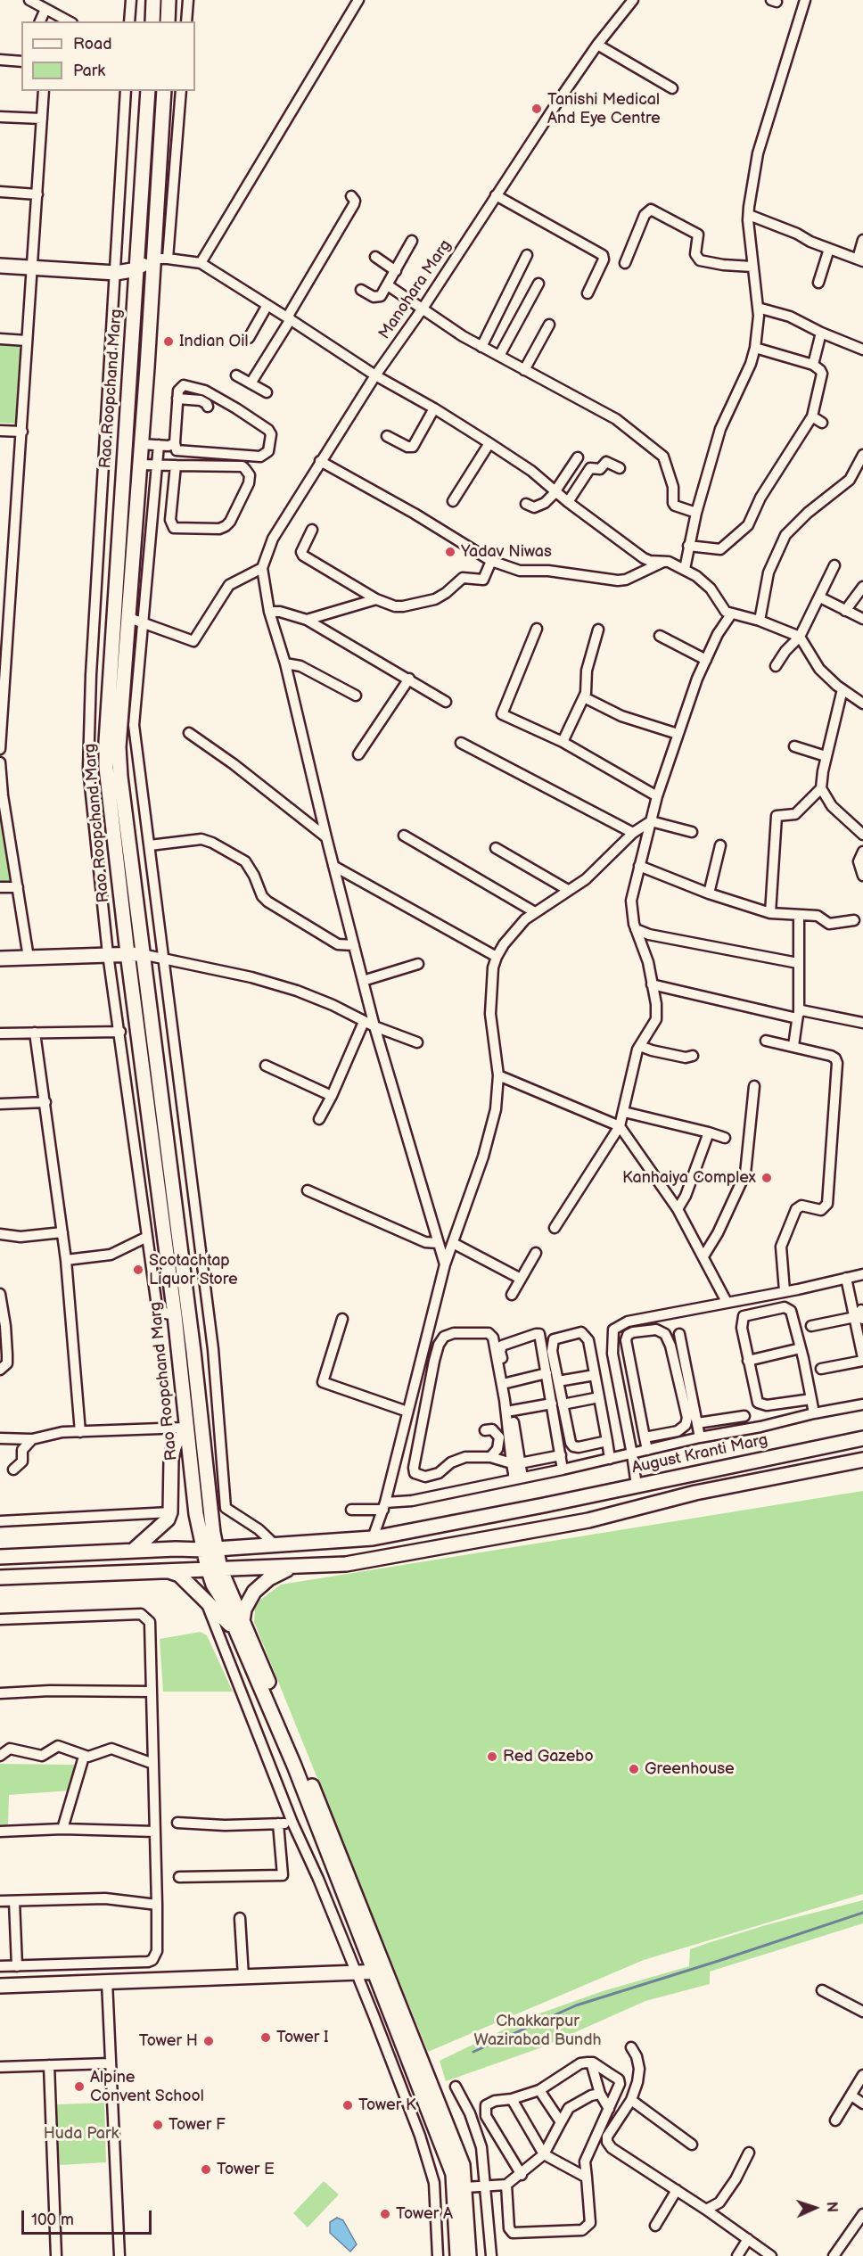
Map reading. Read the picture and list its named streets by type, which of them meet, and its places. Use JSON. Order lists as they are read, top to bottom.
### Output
{
  "streets": {
    "main road": ["Rao Roopchand Marg", "August Kranti Marg"],
    "street": ["Manohara Marg"]
  },
  "crossings": [
    ["Rao Roopchand Marg", "August Kranti Marg"]
  ],
  "parks": ["Chakkarpur Wazirabad Bundh", "Huda Park"],
  "places": [
    "Tanishi Medical And Eye Centre",
    "Indian Oil",
    "Yadav Niwas",
    "Kanhaiya Complex",
    "Scotachtap Liquor Store",
    "Red Gazebo",
    "Greenhouse",
    "Tower I",
    "Tower H",
    "Alpine Convent School",
    "Tower K",
    "Tower F",
    "Tower E",
    "Tower A"
  ],
  "legend": ["Road", "Park"],
  "scale_bar": "100 m",
  "north": "right"
}
